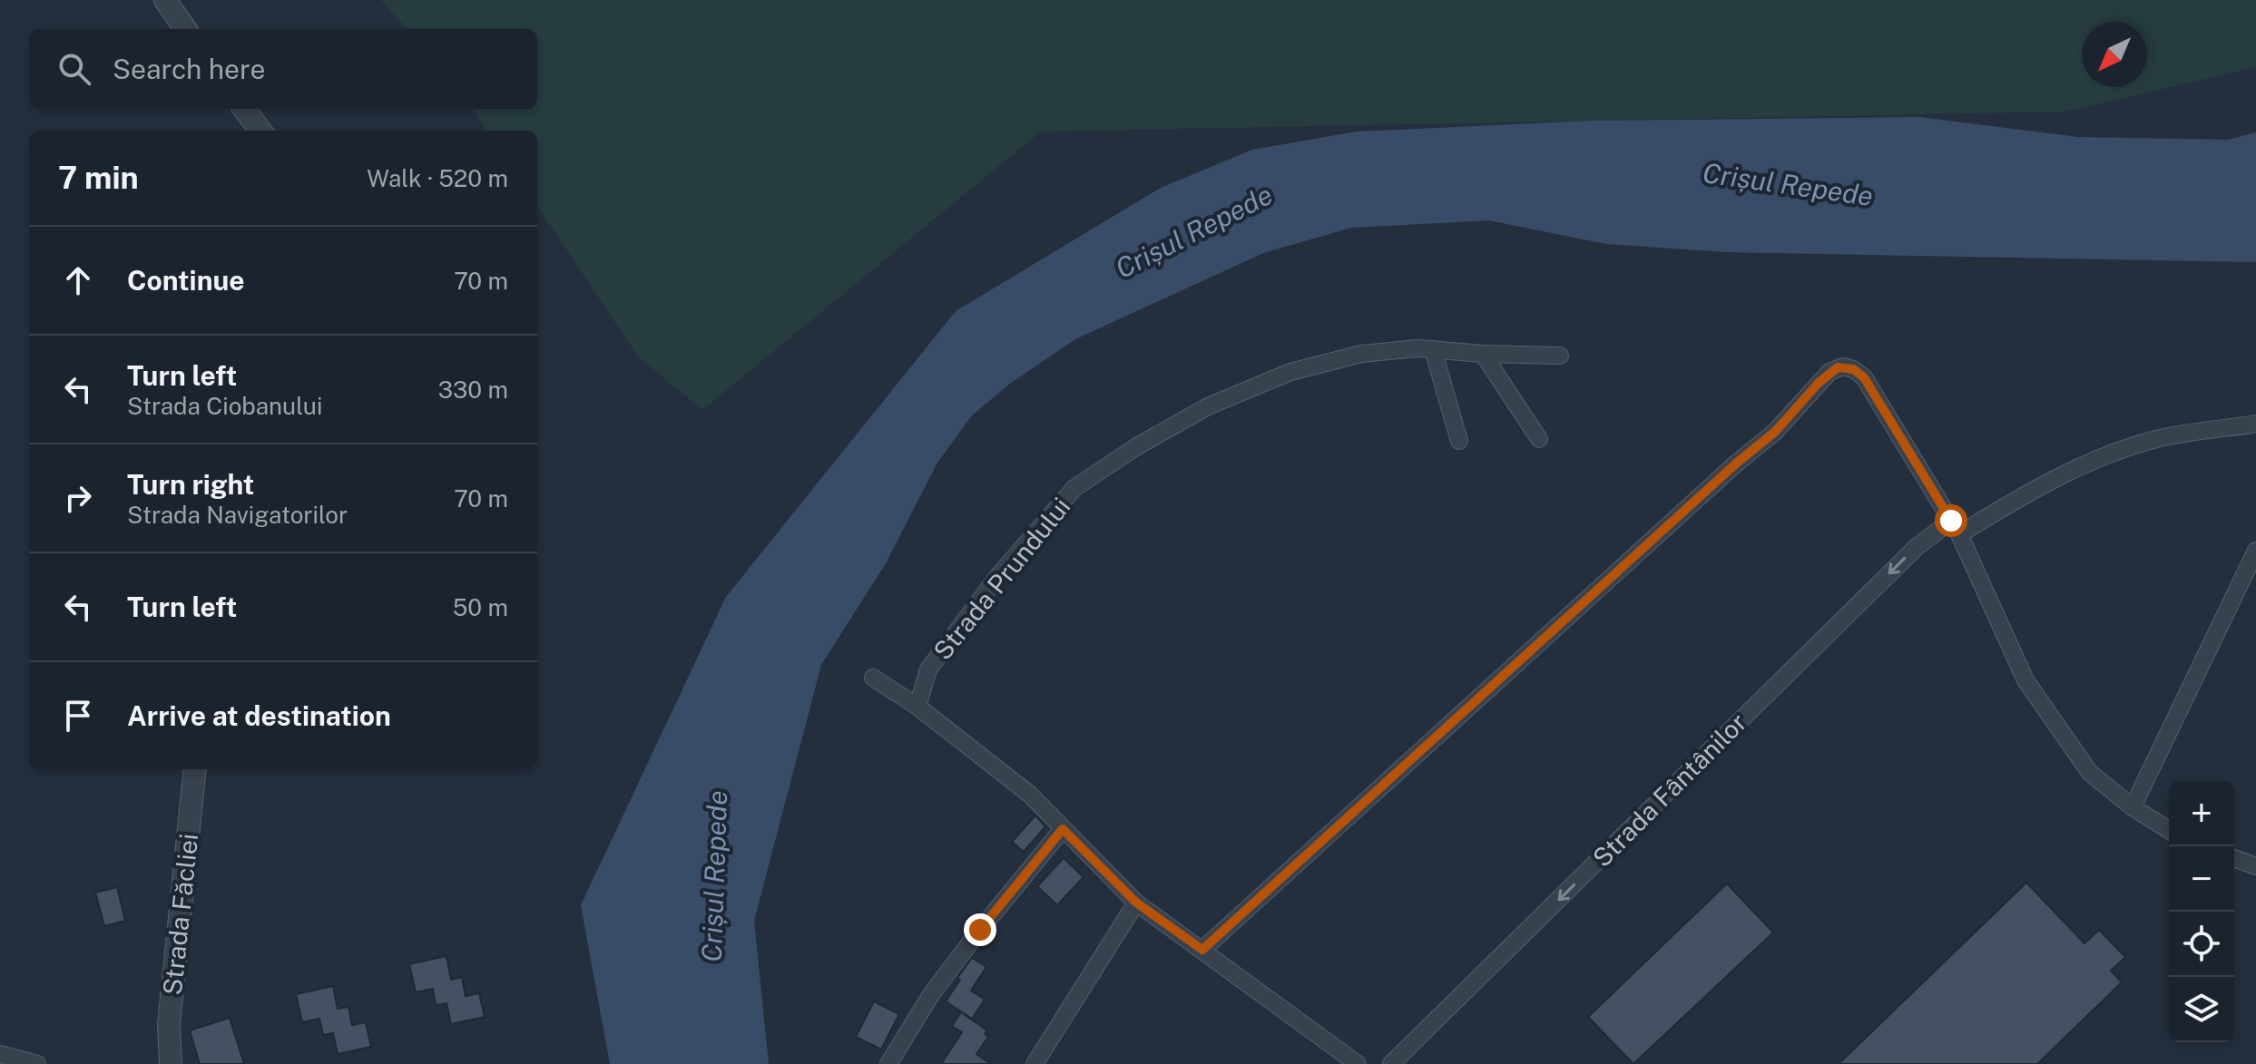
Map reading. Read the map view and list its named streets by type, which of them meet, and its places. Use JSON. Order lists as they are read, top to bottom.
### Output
{
  "streets": {
    "street": ["Strada Prundului", "Strada Fântânilor", "Strada Făcliei"]
  },
  "one_way": ["Strada Fântânilor"],
  "water": ["Crișul Repede"],
  "north": "bottom left",
  "page": {
    "search": "Search here",
    "heading": ["7 min", "Walk · 520 m"],
    "list": [
      ["Continue", "70 m"],
      ["Turn left", "Strada Ciobanului", "330 m"],
      ["Turn right", "Strada Navigatorilor", "70 m"],
      ["Turn left", "50 m"],
      "Arrive at destination"
    ],
    "map_buttons": ["+", "−"]
  }
}
